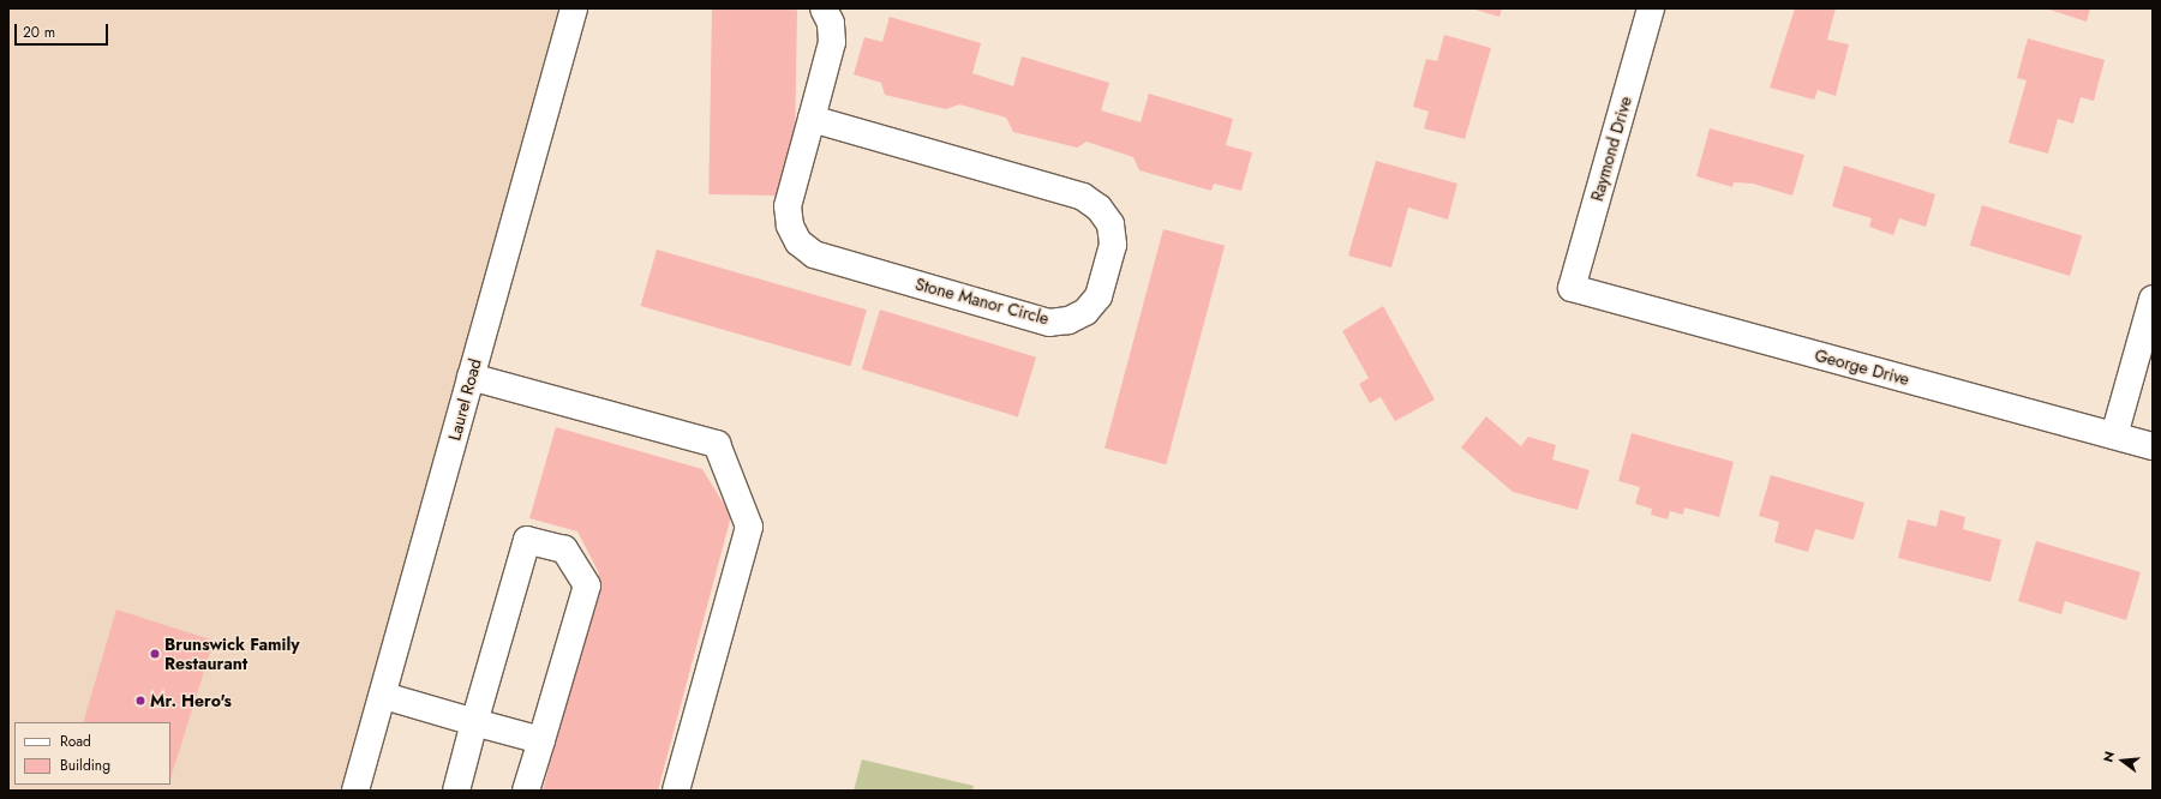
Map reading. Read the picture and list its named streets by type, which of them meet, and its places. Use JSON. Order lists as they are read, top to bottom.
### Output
{
  "streets": {
    "street": [
      "Raymond Drive",
      "Stone Manor Circle",
      "George Drive",
      "Laurel Road"
    ]
  },
  "crossings": [
    ["Raymond Drive", "George Drive"]
  ],
  "places": ["Brunswick Family Restaurant", "Mr. Hero's"],
  "legend": ["Road", "Building"],
  "scale_bar": "20 m",
  "north": "left"
}
